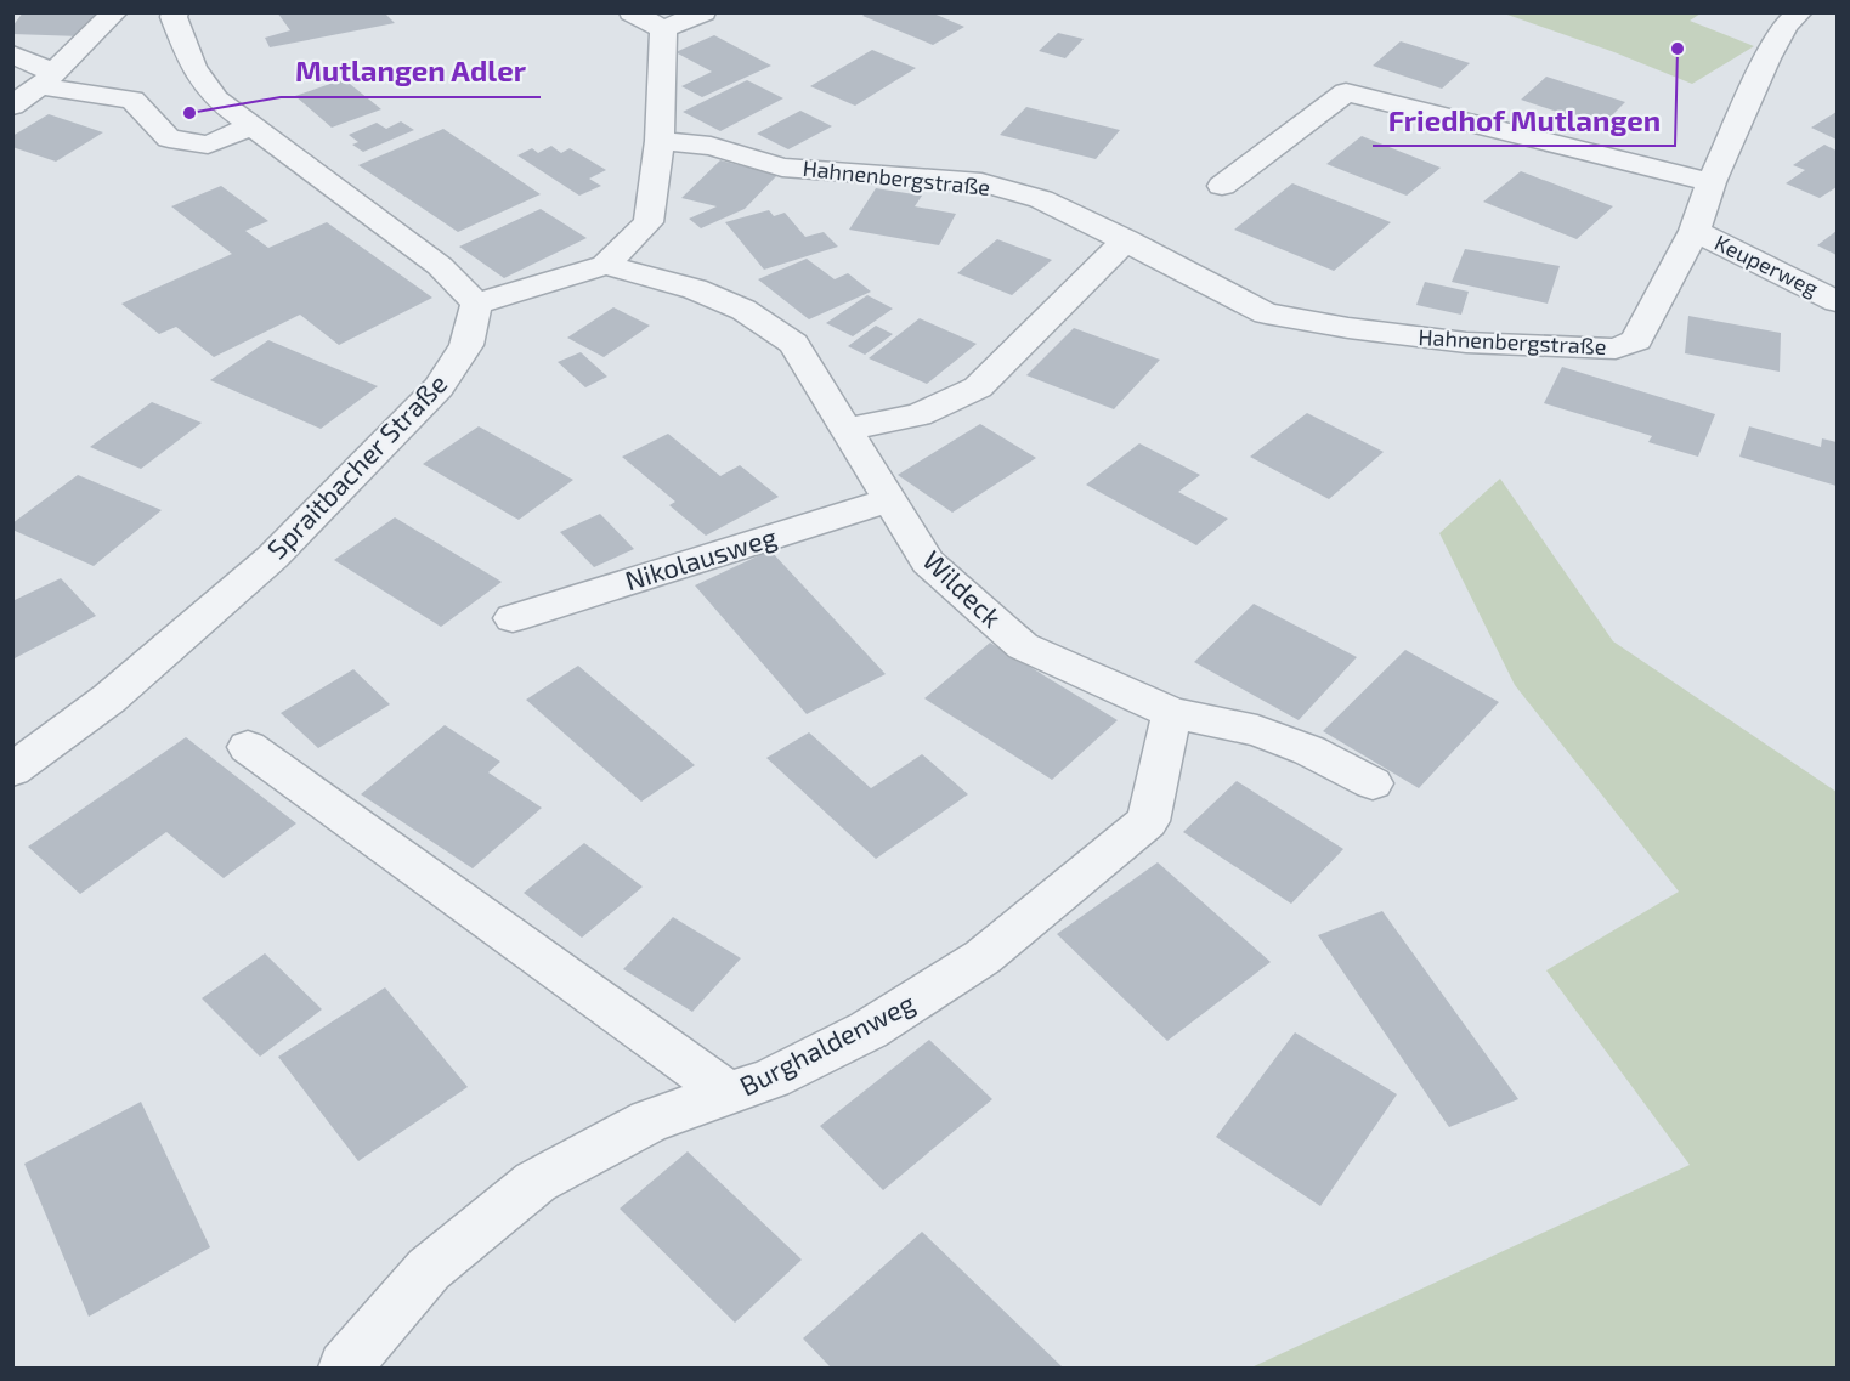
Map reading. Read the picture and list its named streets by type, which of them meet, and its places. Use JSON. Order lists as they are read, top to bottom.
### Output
{
  "streets": {
    "street": [
      "Hahnenbergstraße",
      "Keuperweg",
      "Spraitbacher Straße",
      "Nikolausweg",
      "Wildeck",
      "Burghaldenweg"
    ]
  },
  "crossings": [
    ["Hahnenbergstraße", "Keuperweg"],
    ["Nikolausweg", "Wildeck"],
    ["Wildeck", "Burghaldenweg"]
  ],
  "places": ["Friedhof Mutlangen", "Mutlangen Adler"]
}
